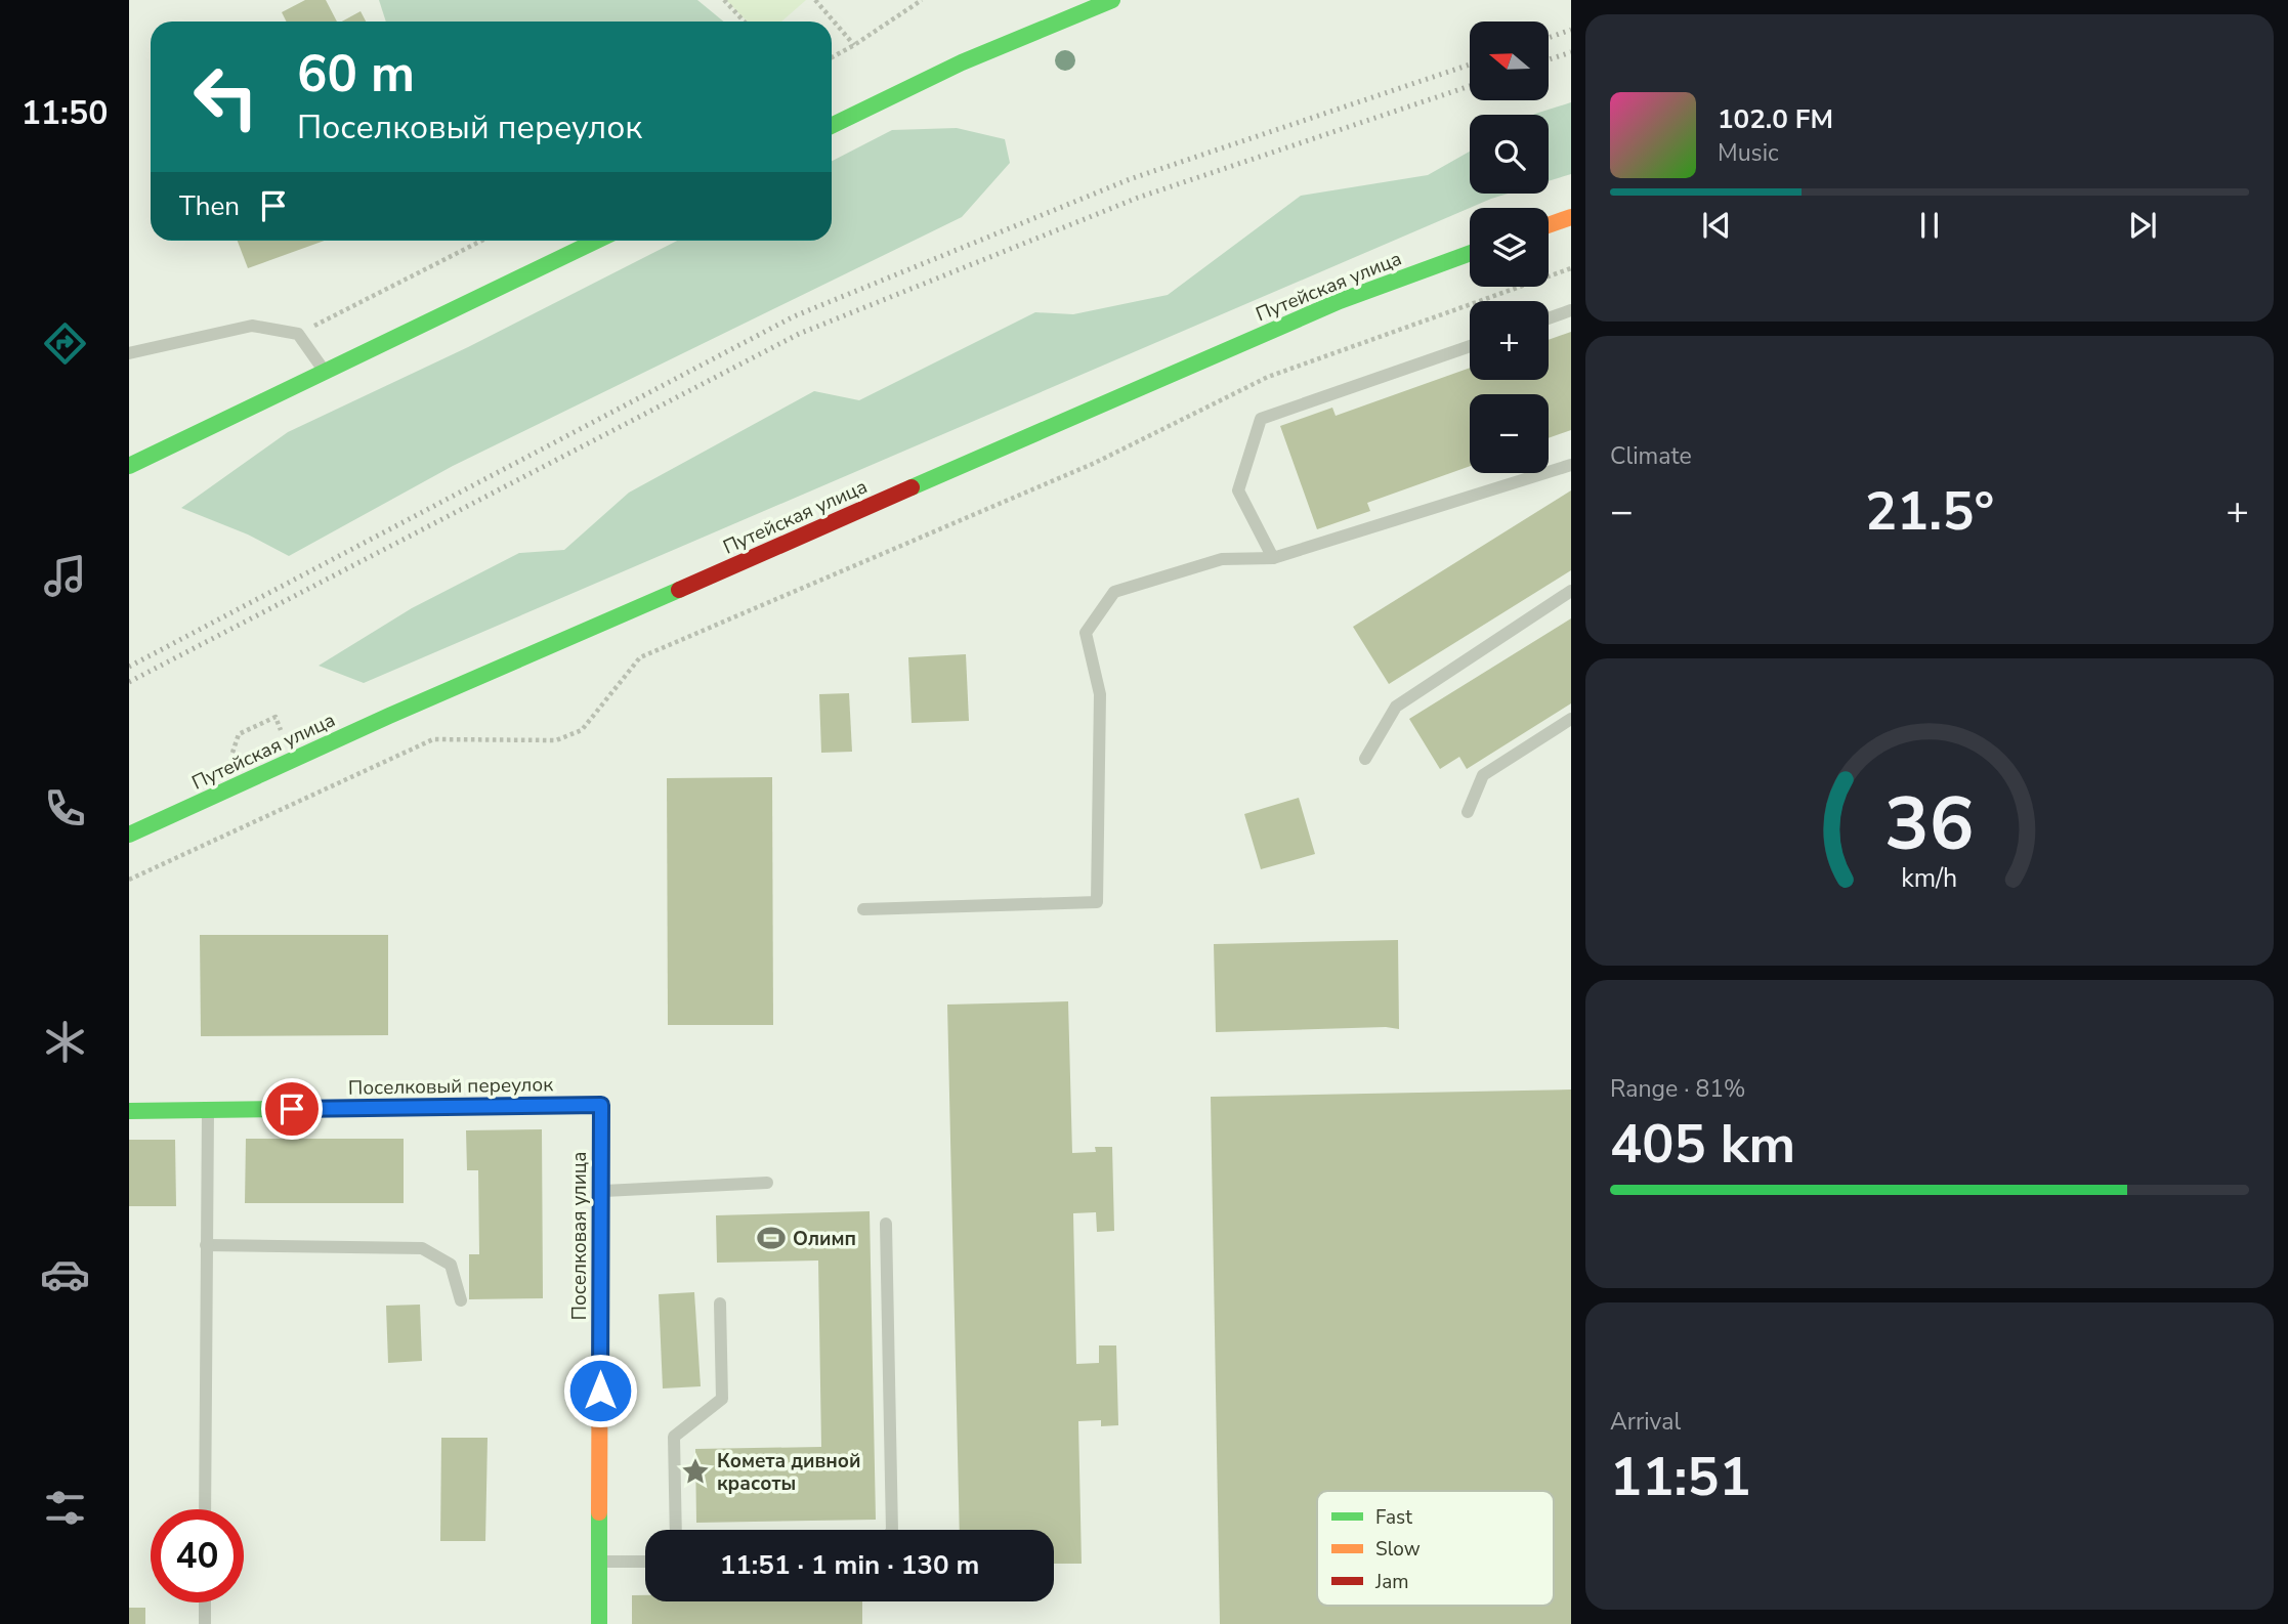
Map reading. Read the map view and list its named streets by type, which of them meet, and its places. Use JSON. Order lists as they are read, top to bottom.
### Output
{
  "streets": {
    "main road": ["Путейская улица", "Поселковый переулок", "Поселковая улица"]
  },
  "crossings": [
    ["Поселковый переулок", "Поселковая улица"]
  ],
  "places": {
    "sports": ["Олимп"],
    "place": ["Комета дивной красоты"]
  },
  "legend": ["Fast", "Slow", "Jam"],
  "north": "left",
  "page": {
    "tabs": "11:50",
    "map_buttons": ["+", "−"],
    "turn": ["60 m", "Поселковый переулок"],
    "song": ["102.0 FM", "Music"],
    "then": "Then",
    "tile": [
      "Climate",
      ["Range · 81%", "405 km"],
      ["Arrival", "11:51"]
    ],
    "heat": ["−", "21.5°", "+"],
    "limit": "40",
    "trip": "11:51 · 1 min · 130 m",
    "gauge": ["36", "km/h"]
  }
}
